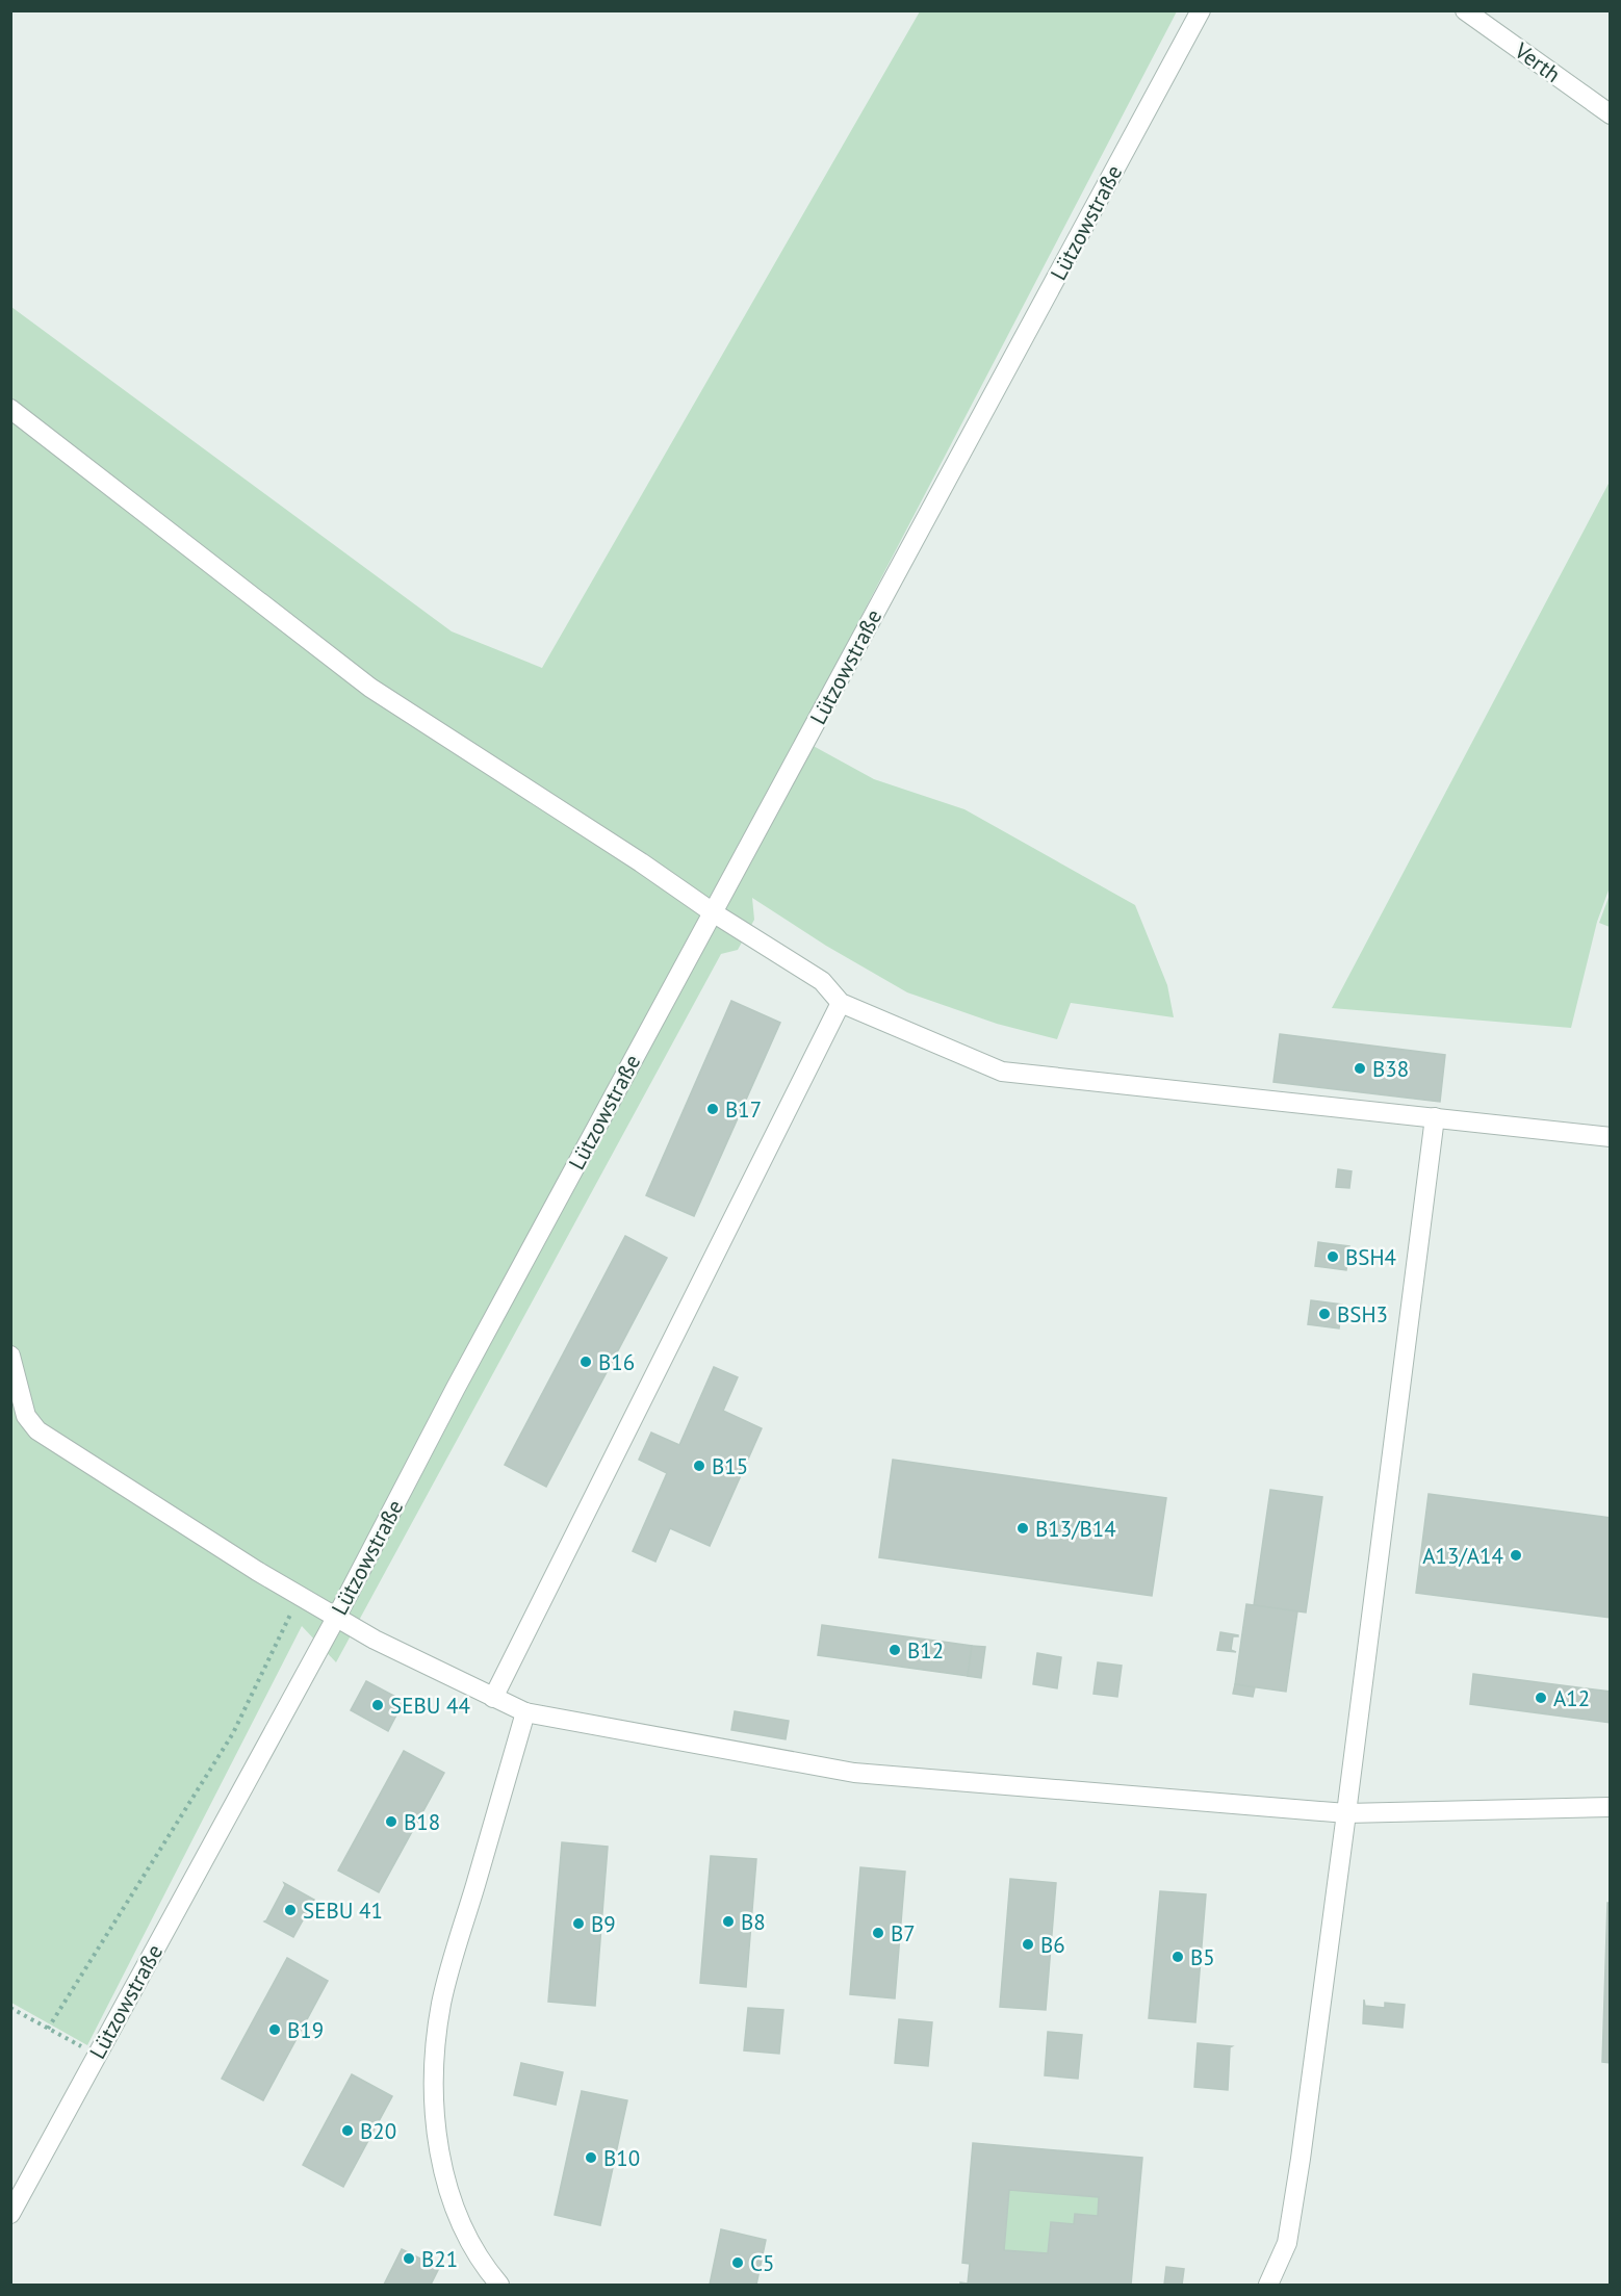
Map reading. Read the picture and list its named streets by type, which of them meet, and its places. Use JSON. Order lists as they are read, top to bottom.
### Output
{
  "streets": {
    "street": ["Verth", "Lützowstraße"]
  },
  "places": [
    "B38",
    "B17",
    "BSH4",
    "BSH3",
    "B16",
    "B15",
    "B13/B14",
    "A13/A14",
    "B12",
    "A12",
    "SEBU 44",
    "B18",
    "SEBU 41",
    "B8",
    "B9",
    "B7",
    "B6",
    "B5",
    "B19",
    "B20",
    "B10",
    "B21",
    "C5"
  ]
}
